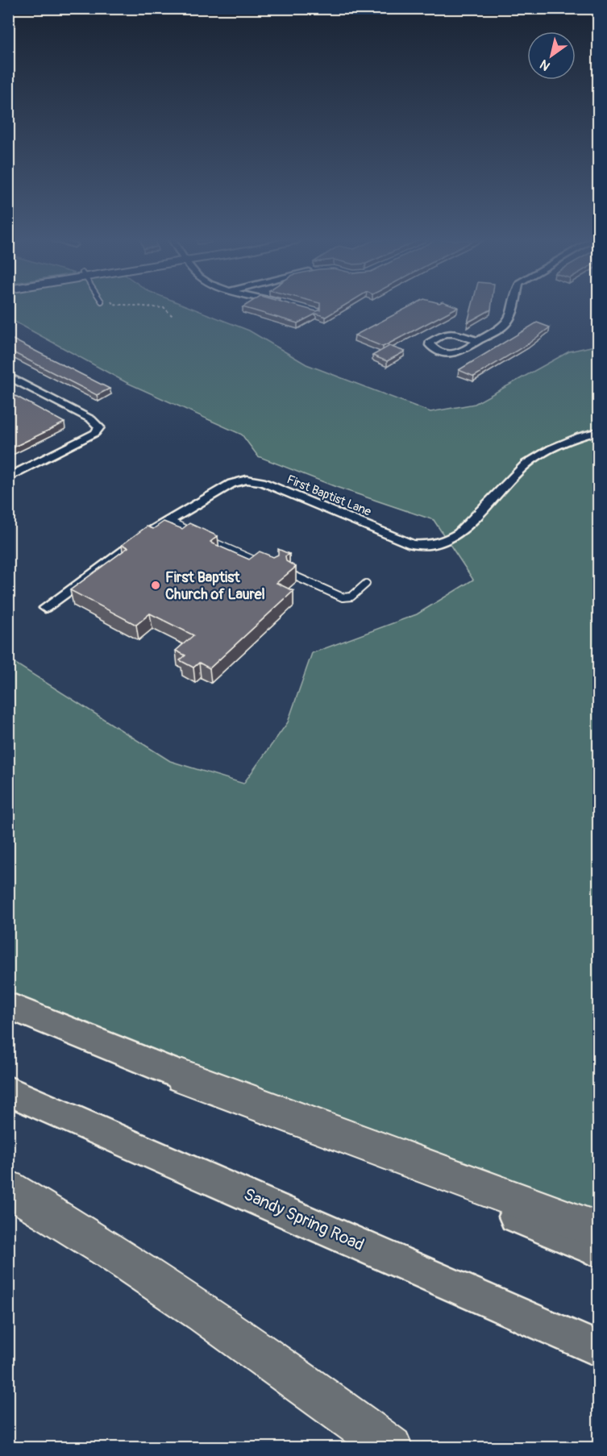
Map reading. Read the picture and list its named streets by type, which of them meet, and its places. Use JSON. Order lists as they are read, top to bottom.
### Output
{
  "streets": {
    "main road": ["Sandy Spring Road"],
    "street": ["First Baptist Lane"]
  },
  "places": ["First Baptist Church of Laurel"],
  "north": "bottom left"
}
